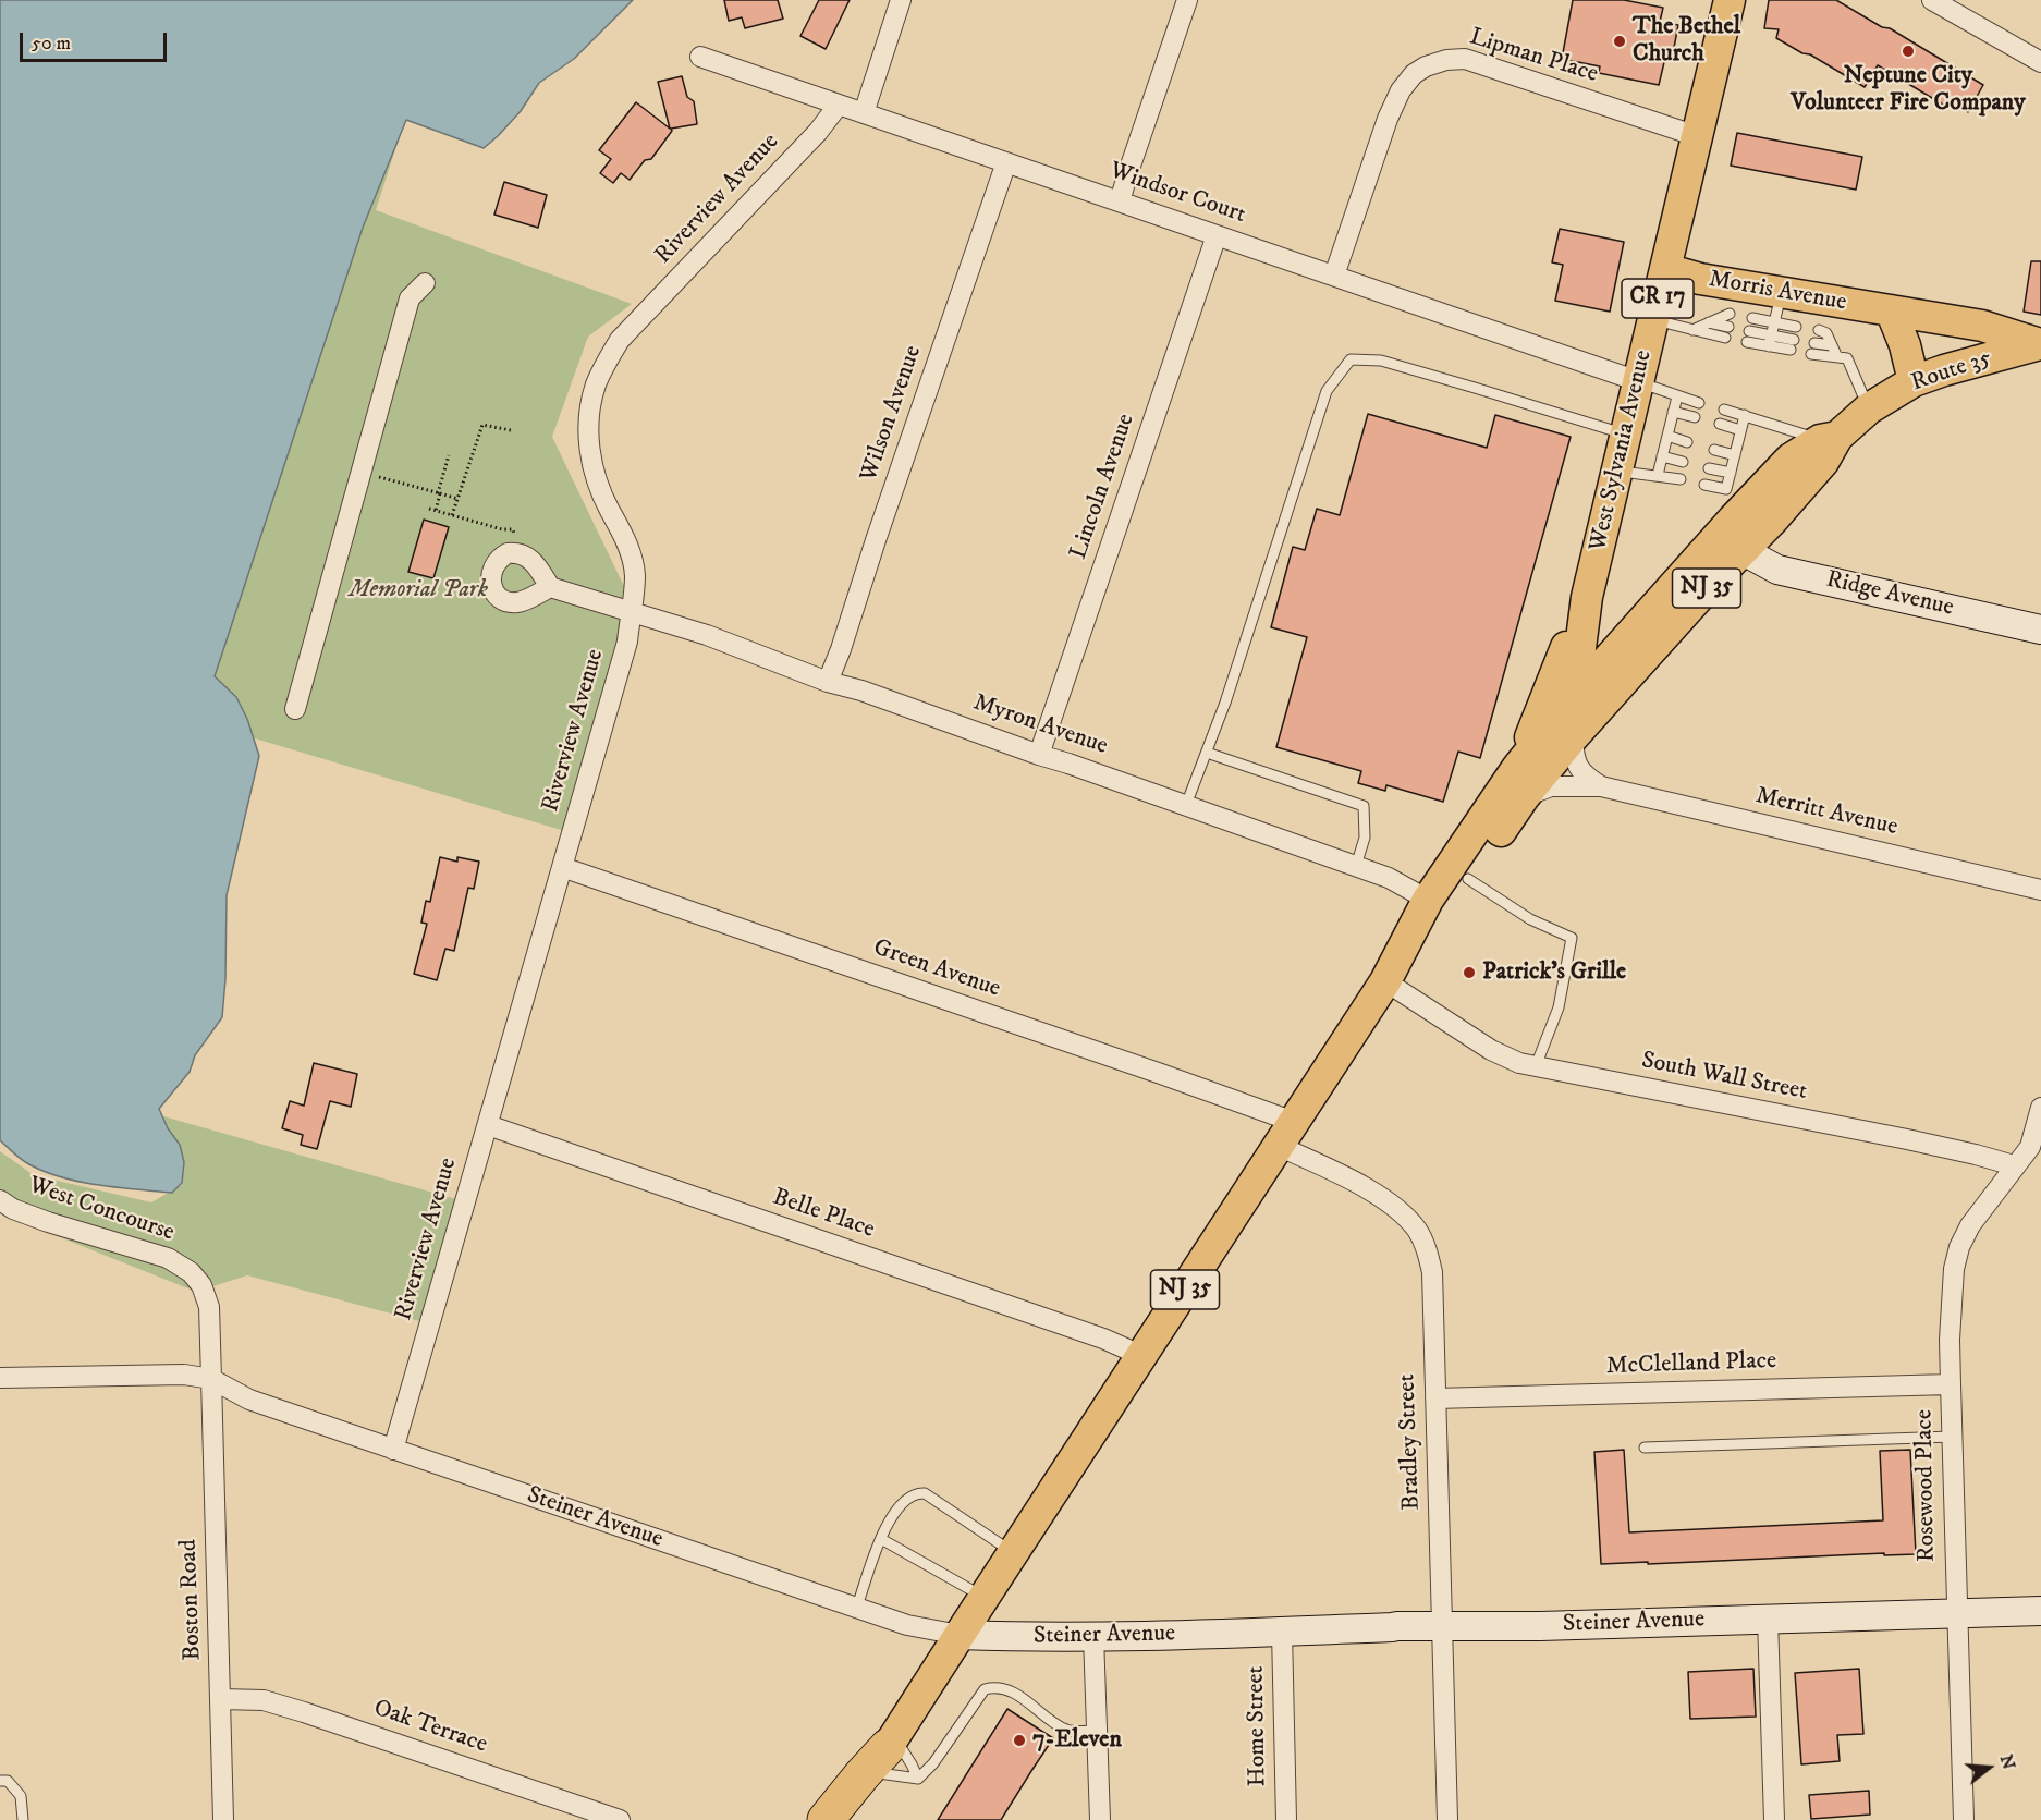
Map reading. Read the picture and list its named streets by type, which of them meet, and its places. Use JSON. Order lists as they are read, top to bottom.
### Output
{
  "streets": {
    "highway": ["NJ 35"],
    "main road": [
      "Morris Avenue",
      "CR 17",
      "Route 35",
      "West Sylvania Avenue"
    ],
    "street": [
      "Lipman Place",
      "Windsor Court",
      "Riverview Avenue",
      "Wilson Avenue",
      "Lincoln Avenue",
      "Ridge Avenue",
      "Myron Avenue",
      "Merritt Avenue",
      "Green Avenue",
      "South Wall Street",
      "West Concourse",
      "Belle Place",
      "McClelland Place",
      "Bradley Street",
      "Rosewood Place",
      "Steiner Avenue",
      "Boston Road",
      "Home Street",
      "Oak Terrace"
    ]
  },
  "crossings": [
    ["Lipman Place", "Windsor Court"],
    ["Lipman Place", "West Sylvania Avenue"],
    ["Windsor Court", "Riverview Avenue"],
    ["Windsor Court", "Wilson Avenue"],
    ["Windsor Court", "West Sylvania Avenue"],
    ["Windsor Court", "Lincoln Avenue"],
    ["Riverview Avenue", "Myron Avenue"],
    ["Riverview Avenue", "Green Avenue"],
    ["Riverview Avenue", "Belle Place"],
    ["Riverview Avenue", "Steiner Avenue"],
    ["Morris Avenue", "Route 35"],
    ["Morris Avenue", "West Sylvania Avenue"],
    ["Route 35", "NJ 35"],
    ["Wilson Avenue", "Myron Avenue"],
    ["West Sylvania Avenue", "NJ 35"],
    ["West Sylvania Avenue", "Merritt Avenue"],
    ["Lincoln Avenue", "Myron Avenue"],
    ["NJ 35", "Ridge Avenue"],
    ["NJ 35", "Myron Avenue"],
    ["NJ 35", "Merritt Avenue"],
    ["NJ 35", "Green Avenue"],
    ["NJ 35", "South Wall Street"],
    ["NJ 35", "Belle Place"],
    ["NJ 35", "Bradley Street"],
    ["NJ 35", "Steiner Avenue"],
    ["Green Avenue", "Bradley Street"],
    ["South Wall Street", "Rosewood Place"],
    ["West Concourse", "Steiner Avenue"],
    ["West Concourse", "Boston Road"],
    ["McClelland Place", "Bradley Street"],
    ["McClelland Place", "Rosewood Place"],
    ["Bradley Street", "Steiner Avenue"],
    ["Rosewood Place", "Steiner Avenue"],
    ["Steiner Avenue", "Boston Road"],
    ["Steiner Avenue", "Home Street"],
    ["Boston Road", "Oak Terrace"]
  ],
  "parks": ["Memorial Park"],
  "places": [
    "The Bethel Church",
    "Neptune City Volunteer Fire Company",
    "Patrick’s Grille",
    "7-Eleven"
  ],
  "scale_bar": "50 m",
  "north": "right"
}
